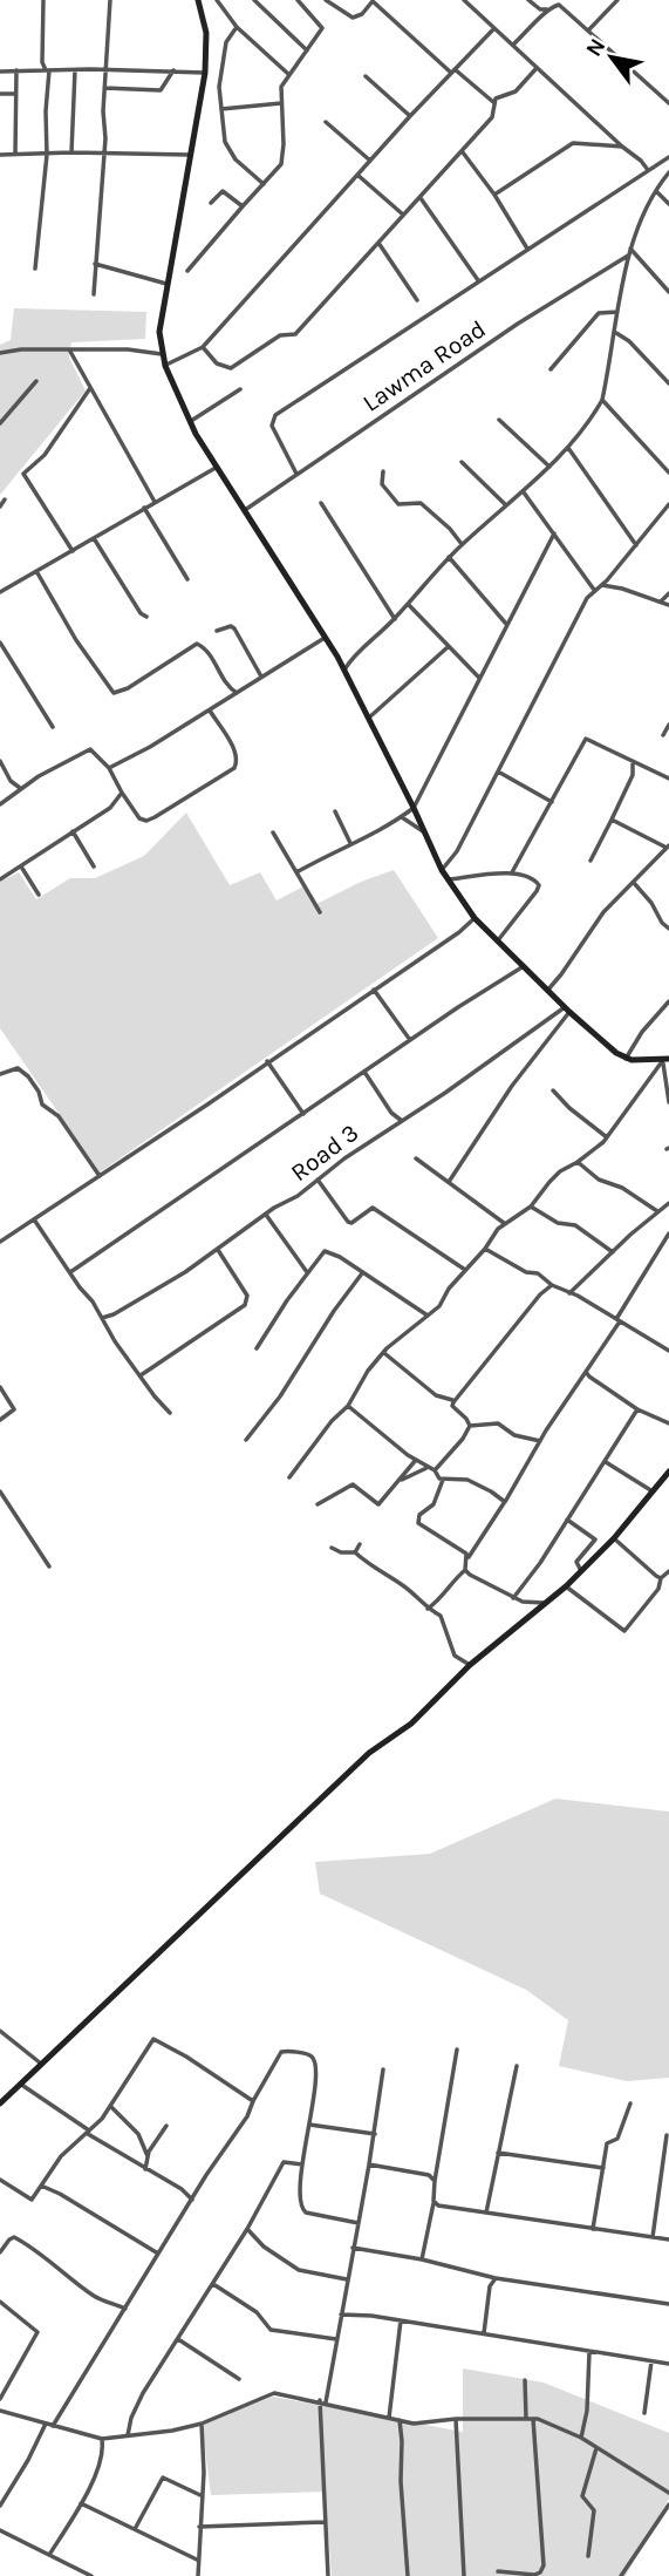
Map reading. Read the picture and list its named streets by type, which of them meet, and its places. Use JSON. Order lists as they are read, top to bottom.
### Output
{
  "streets": {
    "street": ["Lawma Road", "Road 3"]
  },
  "north": "top left"
}
